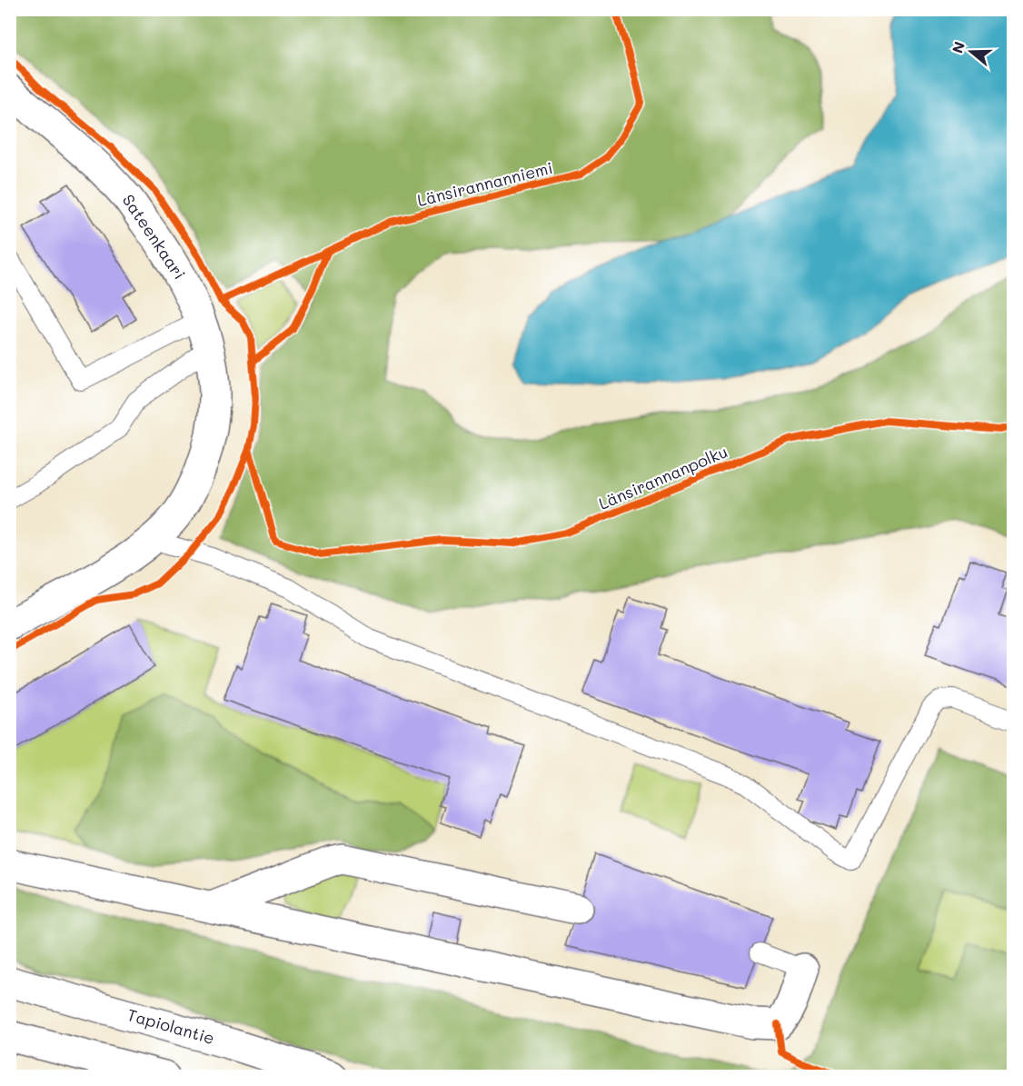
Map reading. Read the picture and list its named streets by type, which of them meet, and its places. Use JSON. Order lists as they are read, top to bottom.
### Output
{
  "streets": {
    "street": ["Sateenkaari", "Tapiolantie"],
    "cycle path": ["Länsirannanniemi", "Länsirannanpolku"]
  },
  "north": "left"
}
